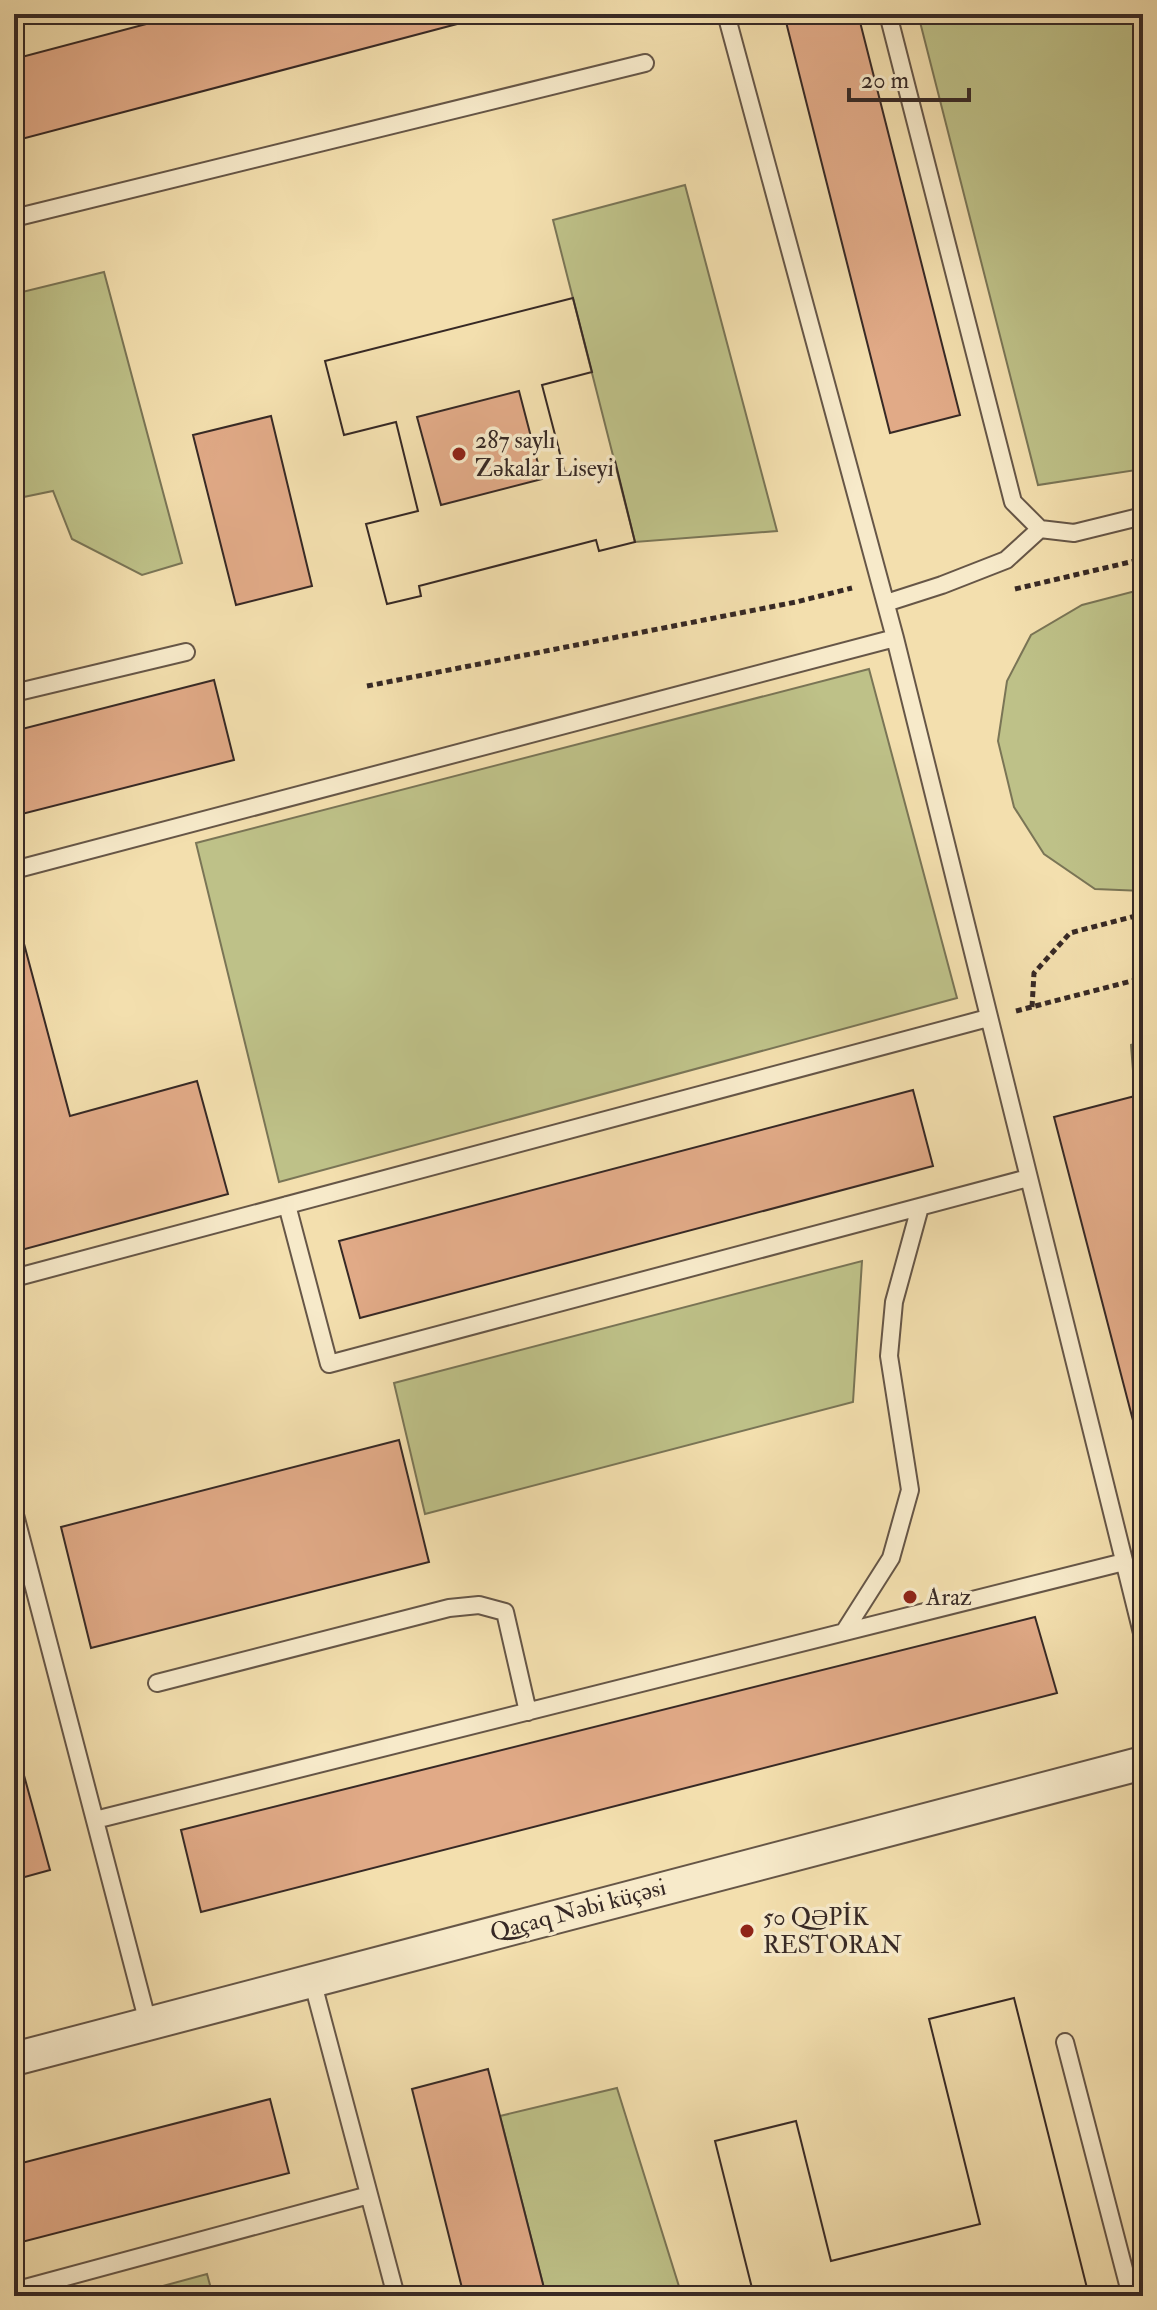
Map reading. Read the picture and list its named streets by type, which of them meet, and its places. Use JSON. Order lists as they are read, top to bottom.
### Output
{
  "streets": {
    "street": ["Qaçaq Nəbi küçəsi"]
  },
  "places": ["287 saylı Zəkalar Liseyi", "Araz", "50 QƏPİK RESTORAN"],
  "scale_bar": "20 m"
}
